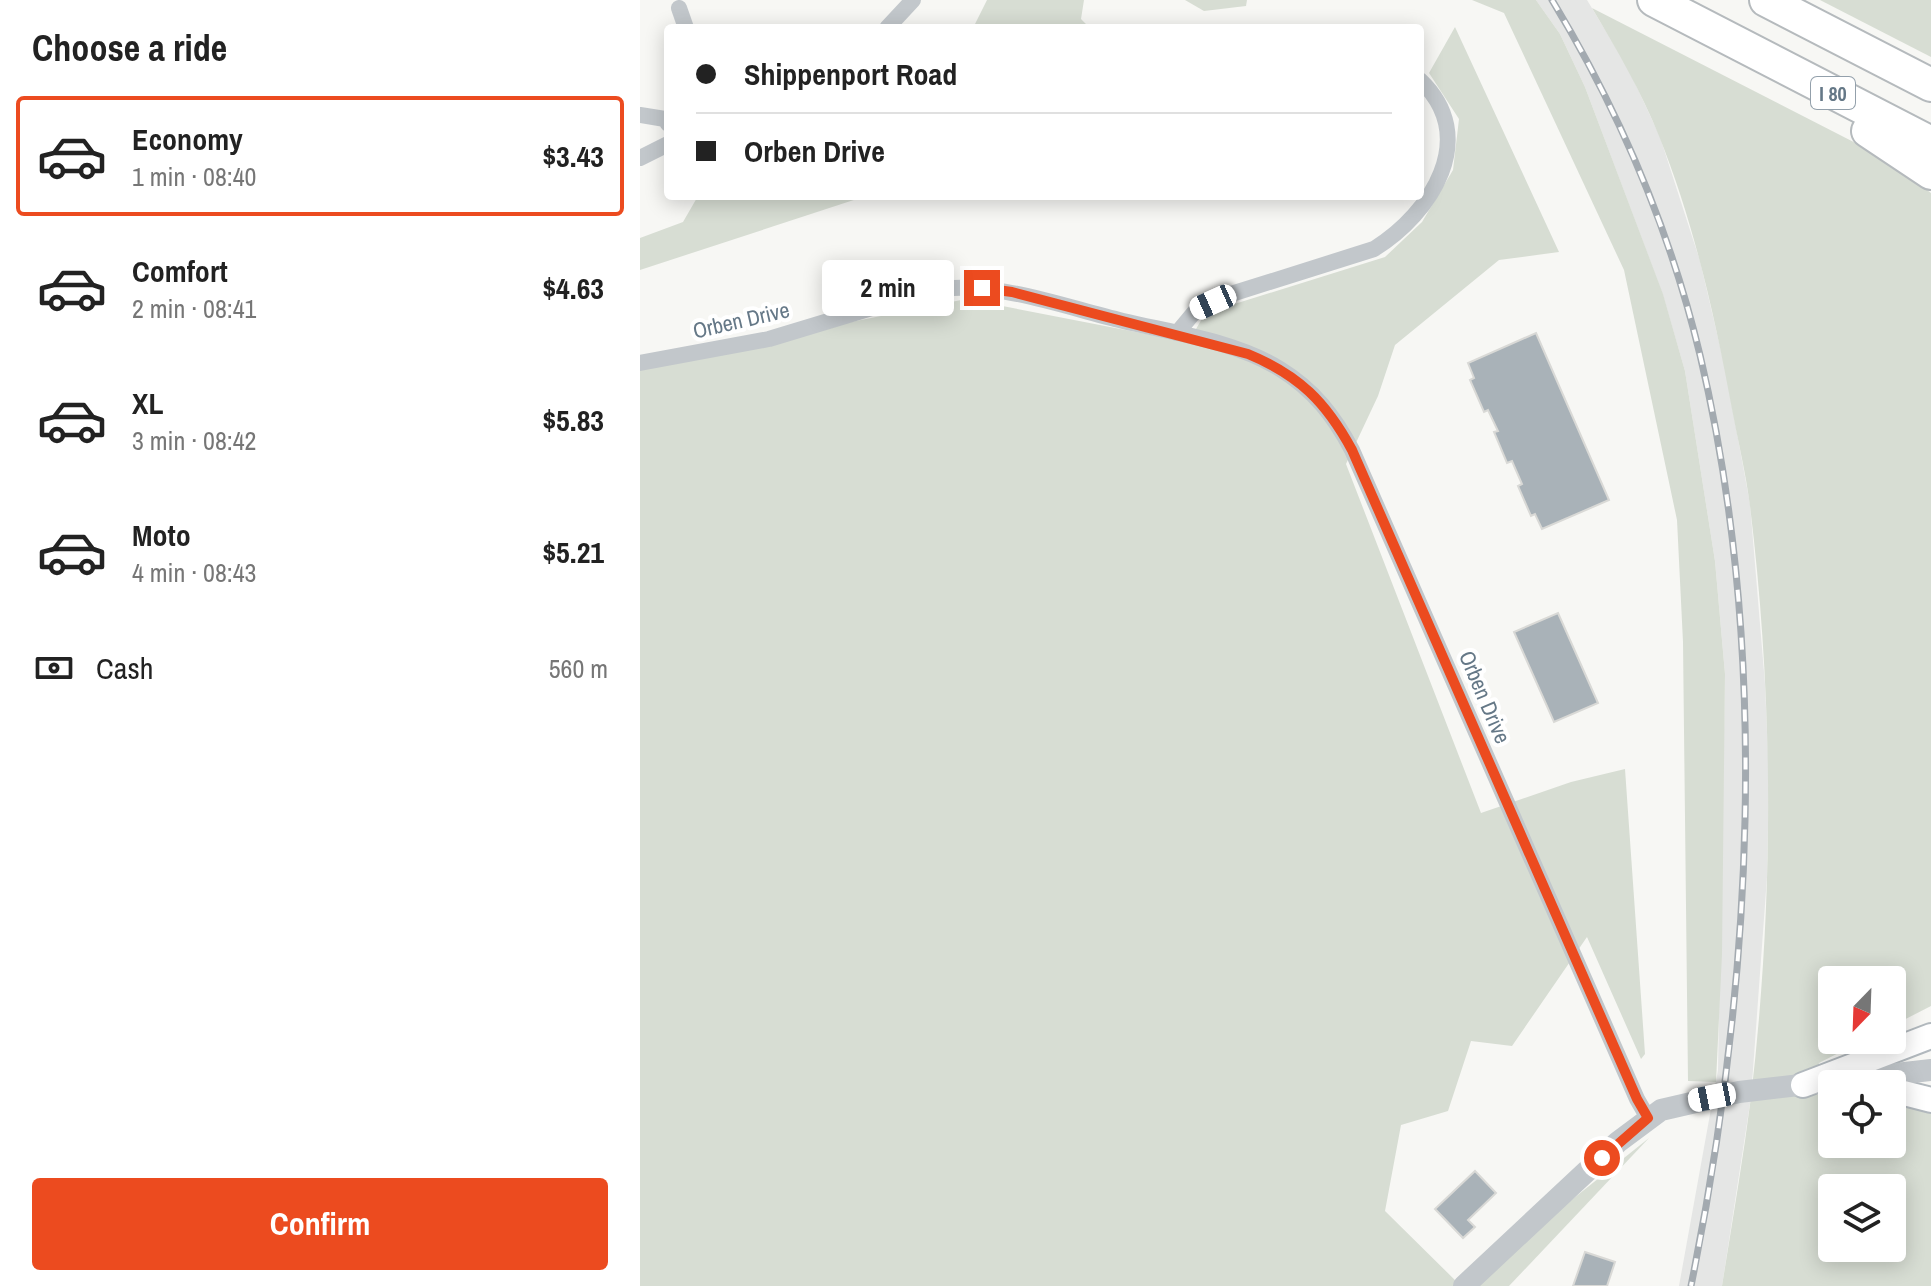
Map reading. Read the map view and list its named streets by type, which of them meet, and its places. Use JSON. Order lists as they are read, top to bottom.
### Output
{
  "streets": {
    "highway": ["I 80"],
    "street": ["Orben Drive"]
  },
  "north": "bottom left",
  "page": {
    "heading": "Choose a ride",
    "banner": ["Shippenport Road", "Orben Drive"],
    "list": [
      {
        "name": "Economy",
        "note": "1 min · 08:40",
        "value": "$3.43"
      },
      {
        "name": "Comfort",
        "note": "2 min · 08:41",
        "value": "$4.63"
      },
      {
        "name": "XL",
        "note": "3 min · 08:42",
        "value": "$5.83"
      },
      {
        "name": "Moto",
        "note": "4 min · 08:43",
        "value": "$5.21"
      }
    ],
    "bubble": "2 min",
    "pay": ["Cash", "560 m"],
    "buttons": "Confirm"
  }
}
